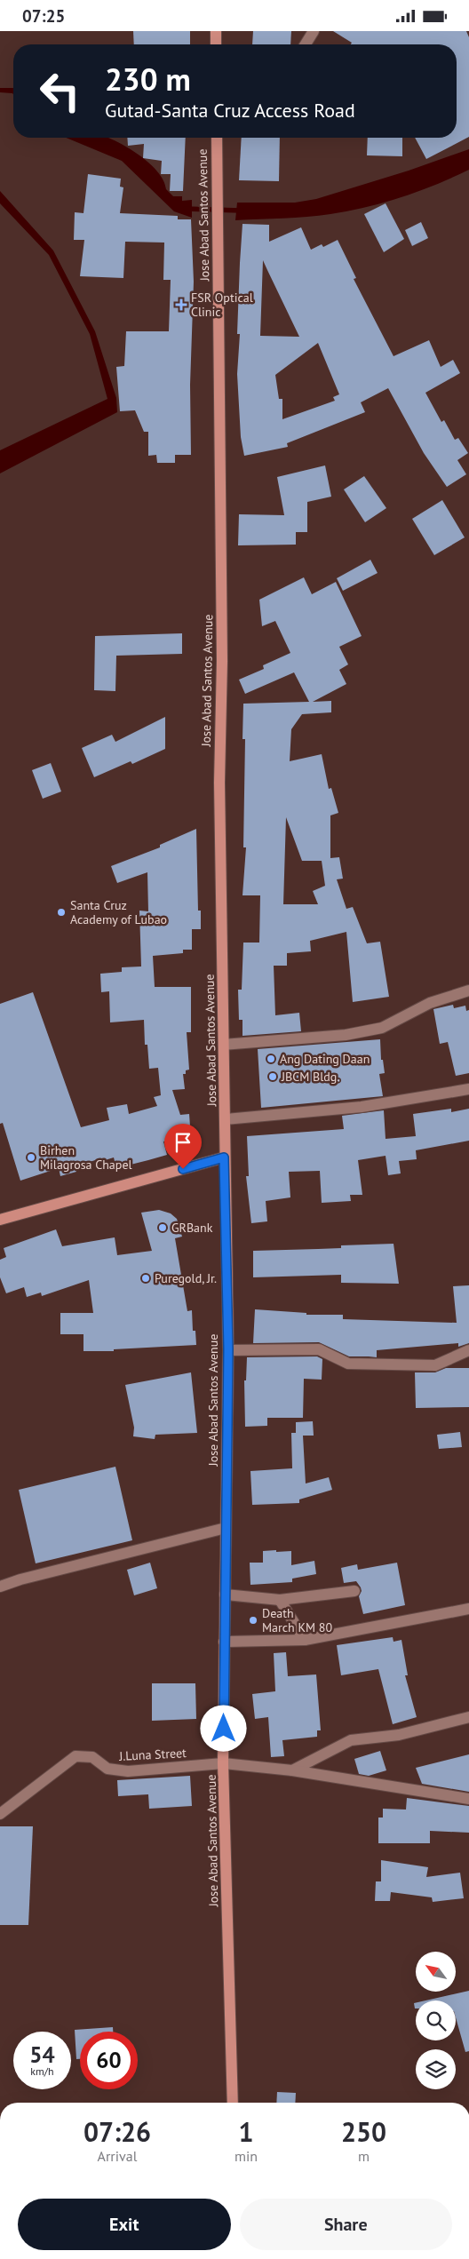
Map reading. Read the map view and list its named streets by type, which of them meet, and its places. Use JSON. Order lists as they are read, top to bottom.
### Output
{
  "streets": {
    "main road": ["Jose Abad Santos Avenue"],
    "street": ["J.Luna Street"]
  },
  "crossings": [
    ["Jose Abad Santos Avenue", "J.Luna Street"]
  ],
  "places": {
    "health": ["FSR Optical Clinic"],
    "other": [
      "Santa Cruz Academy of Lubao",
      "Ang Dating Daan",
      "JBCM Bldg.",
      "Birhen Milagrosa Chapel",
      "GRBank",
      "Puregold, Jr.",
      "Death March KM 80"
    ]
  },
  "north": "top left",
  "page": {
    "status": "07:25",
    "turn": ["230 m", "Gutad-Santa Cruz Access Road"],
    "speed": "54 km/h",
    "limit": "60",
    "eta": [
      "07:26",
      "Arrival",
      "1",
      "min",
      "250",
      "m"
    ],
    "buttons": ["Exit", "Share"]
  }
}
